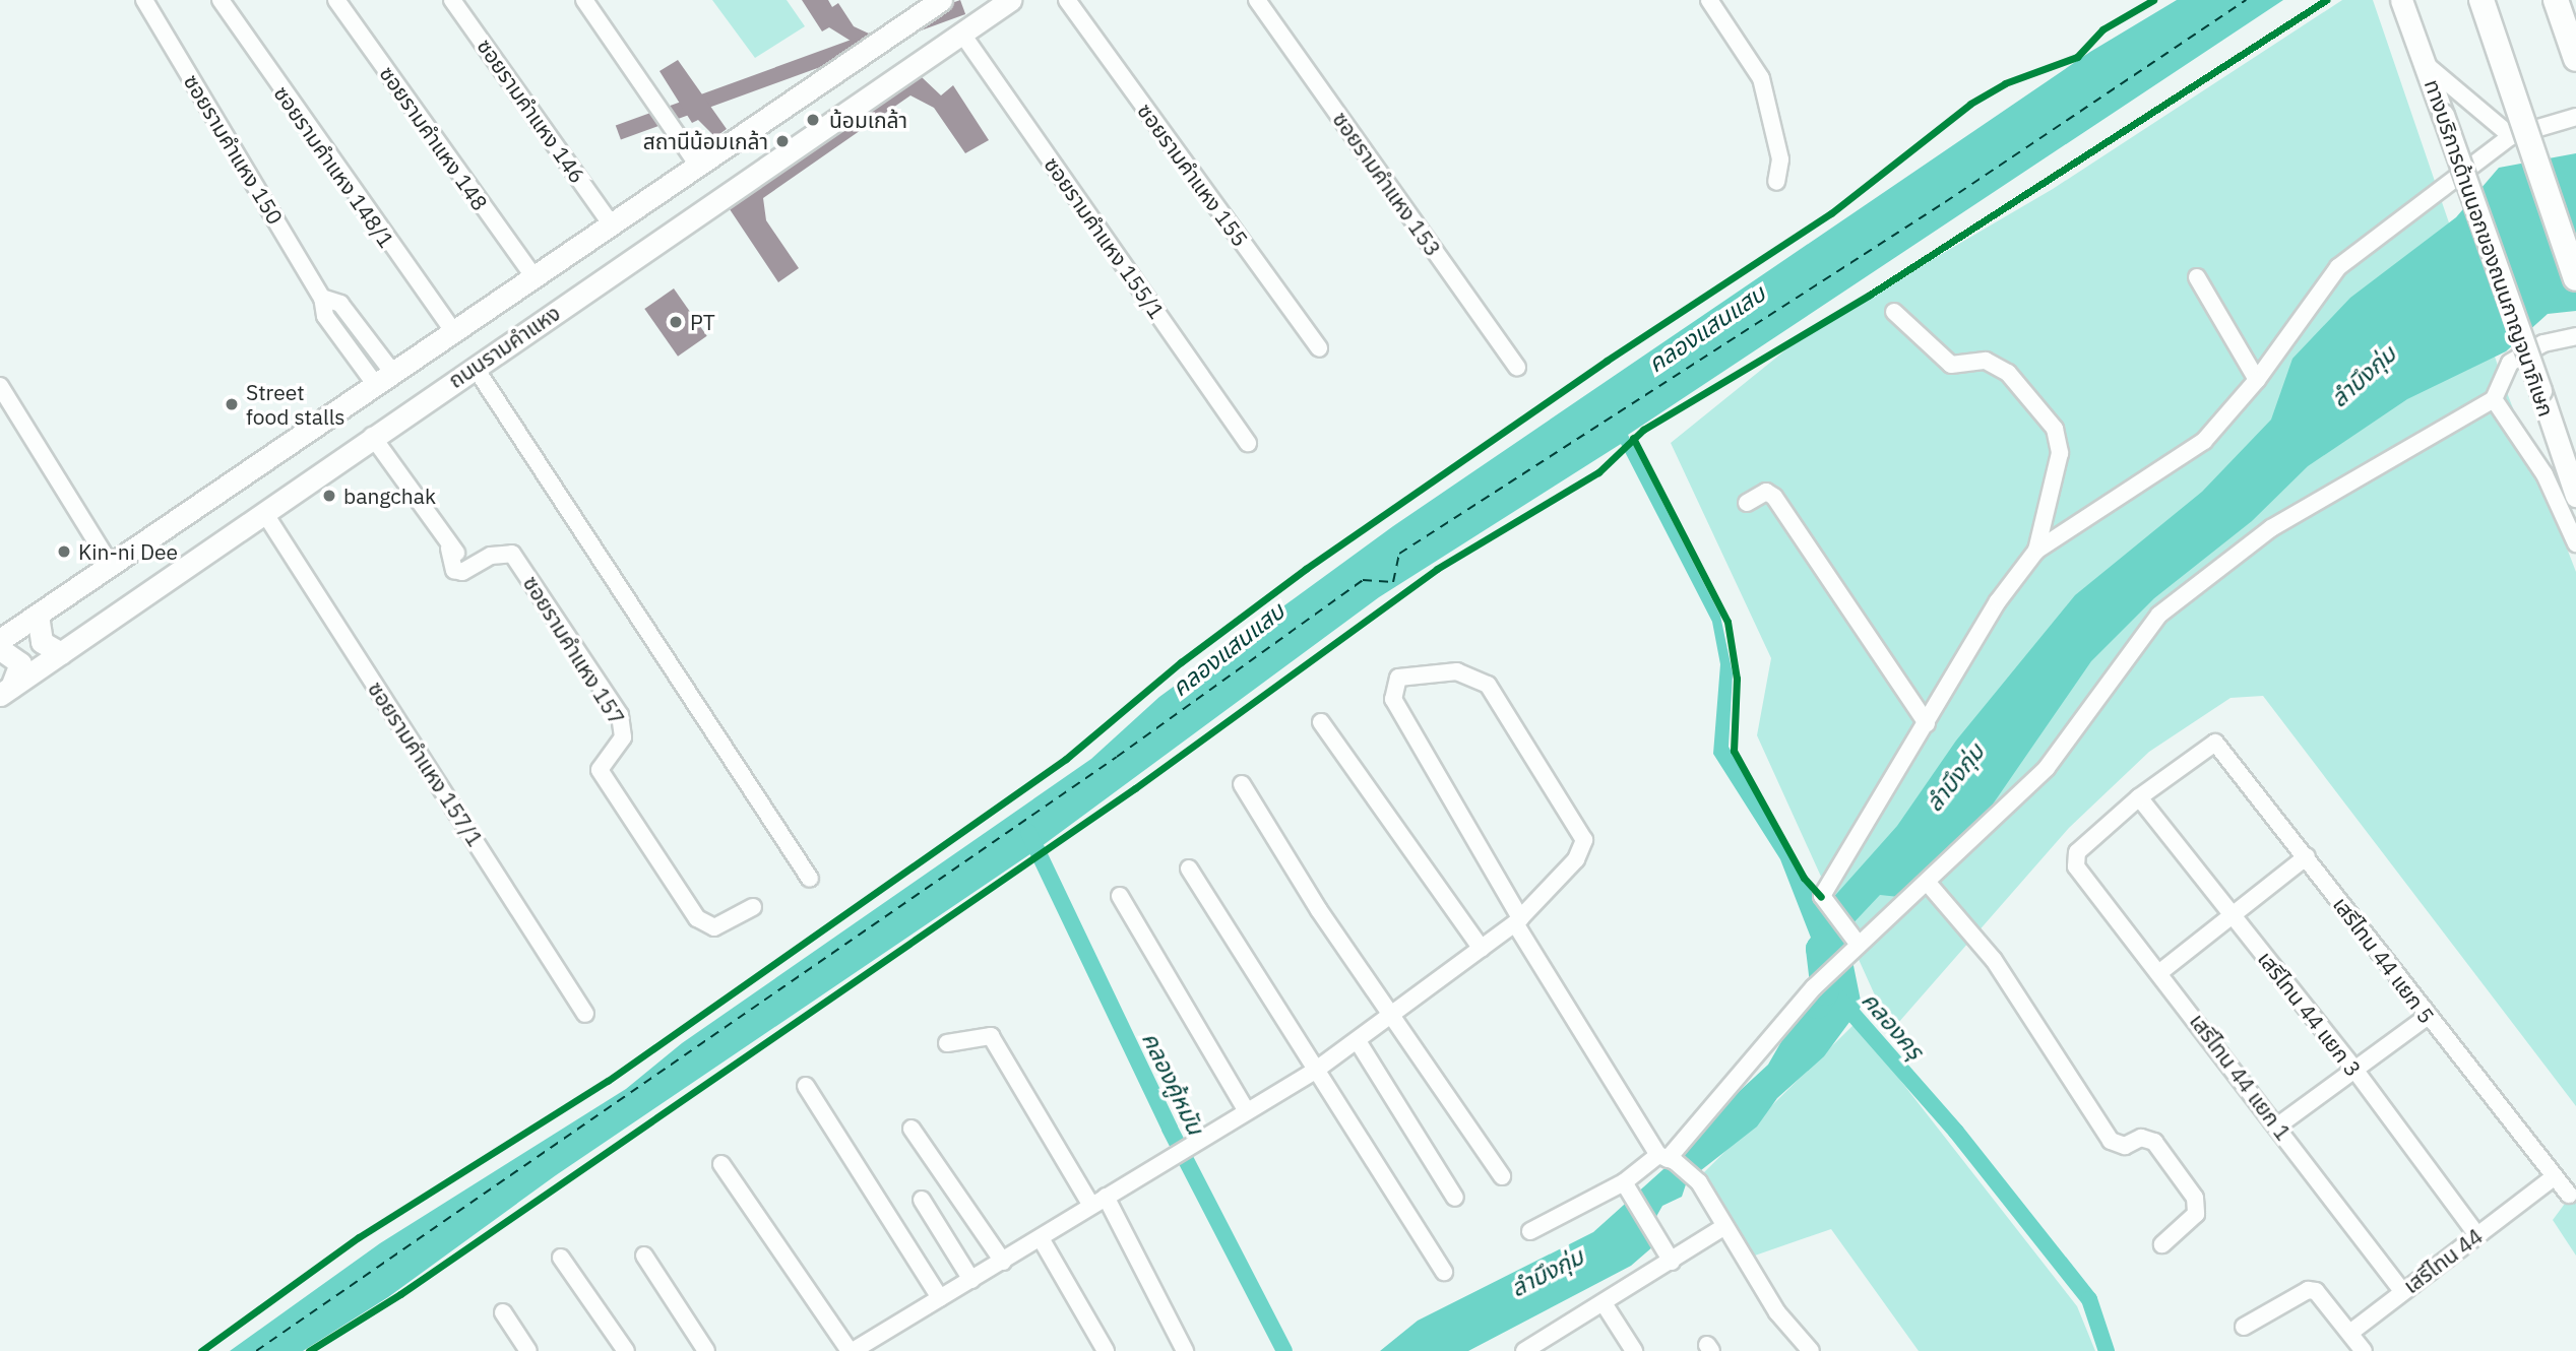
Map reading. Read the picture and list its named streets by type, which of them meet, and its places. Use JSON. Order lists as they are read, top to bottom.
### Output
{
  "streets": {
    "main road": ["ทางบริการด้านนอกของถนนกาญจนาภิเษก", "ถนนรามคำแหง"],
    "street": [
      "ซอยรามคำแหง 146",
      "ซอยรามคำแหง 148",
      "ซอยรามคำแหง 150",
      "ซอยรามคำแหง 148/1",
      "ซอยรามคำแหง 155",
      "ซอยรามคำแหง 153",
      "ซอยรามคำแหง 155/1",
      "ซอยรามคำแหง 157",
      "ซอยรามคำแหง 157/1",
      "เสรีไทน 44 แยก 5",
      "เสรีไทน 44 แยก 3",
      "เสรีไทน 44 แยก 1",
      "เสรีไทน 44"
    ]
  },
  "crossings": [
    ["ซอยรามคำแหง 146", "ถนนรามคำแหง"],
    ["ซอยรามคำแหง 148", "ถนนรามคำแหง"],
    ["ซอยรามคำแหง 150", "ถนนรามคำแหง"],
    ["ซอยรามคำแหง 148/1", "ถนนรามคำแหง"],
    ["ซอยรามคำแหง 155/1", "ถนนรามคำแหง"],
    ["ถนนรามคำแหง", "ซอยรามคำแหง 157"],
    ["ถนนรามคำแหง", "ซอยรามคำแหง 157/1"],
    ["เสรีไทน 44 แยก 5", "เสรีไทน 44 แยก 3"],
    ["เสรีไทน 44 แยก 5", "เสรีไทน 44 แยก 1"],
    ["เสรีไทน 44 แยก 5", "เสรีไทน 44"],
    ["เสรีไทน 44 แยก 3", "เสรีไทน 44 แยก 1"],
    ["เสรีไทน 44 แยก 3", "เสรีไทน 44"],
    ["เสรีไทน 44 แยก 1", "เสรีไทน 44"]
  ],
  "water": [
    "คลองแสนแสบ",
    "ลำบึงกุ่ม",
    "คลองครุ",
    "คลองคู้หมัน"
  ],
  "places": [
    "น้อมเกล้า",
    "สถานีน้อมเกล้า",
    "PT",
    "Street food stalls",
    "bangchak",
    "Kin-ni Dee"
  ]
}
